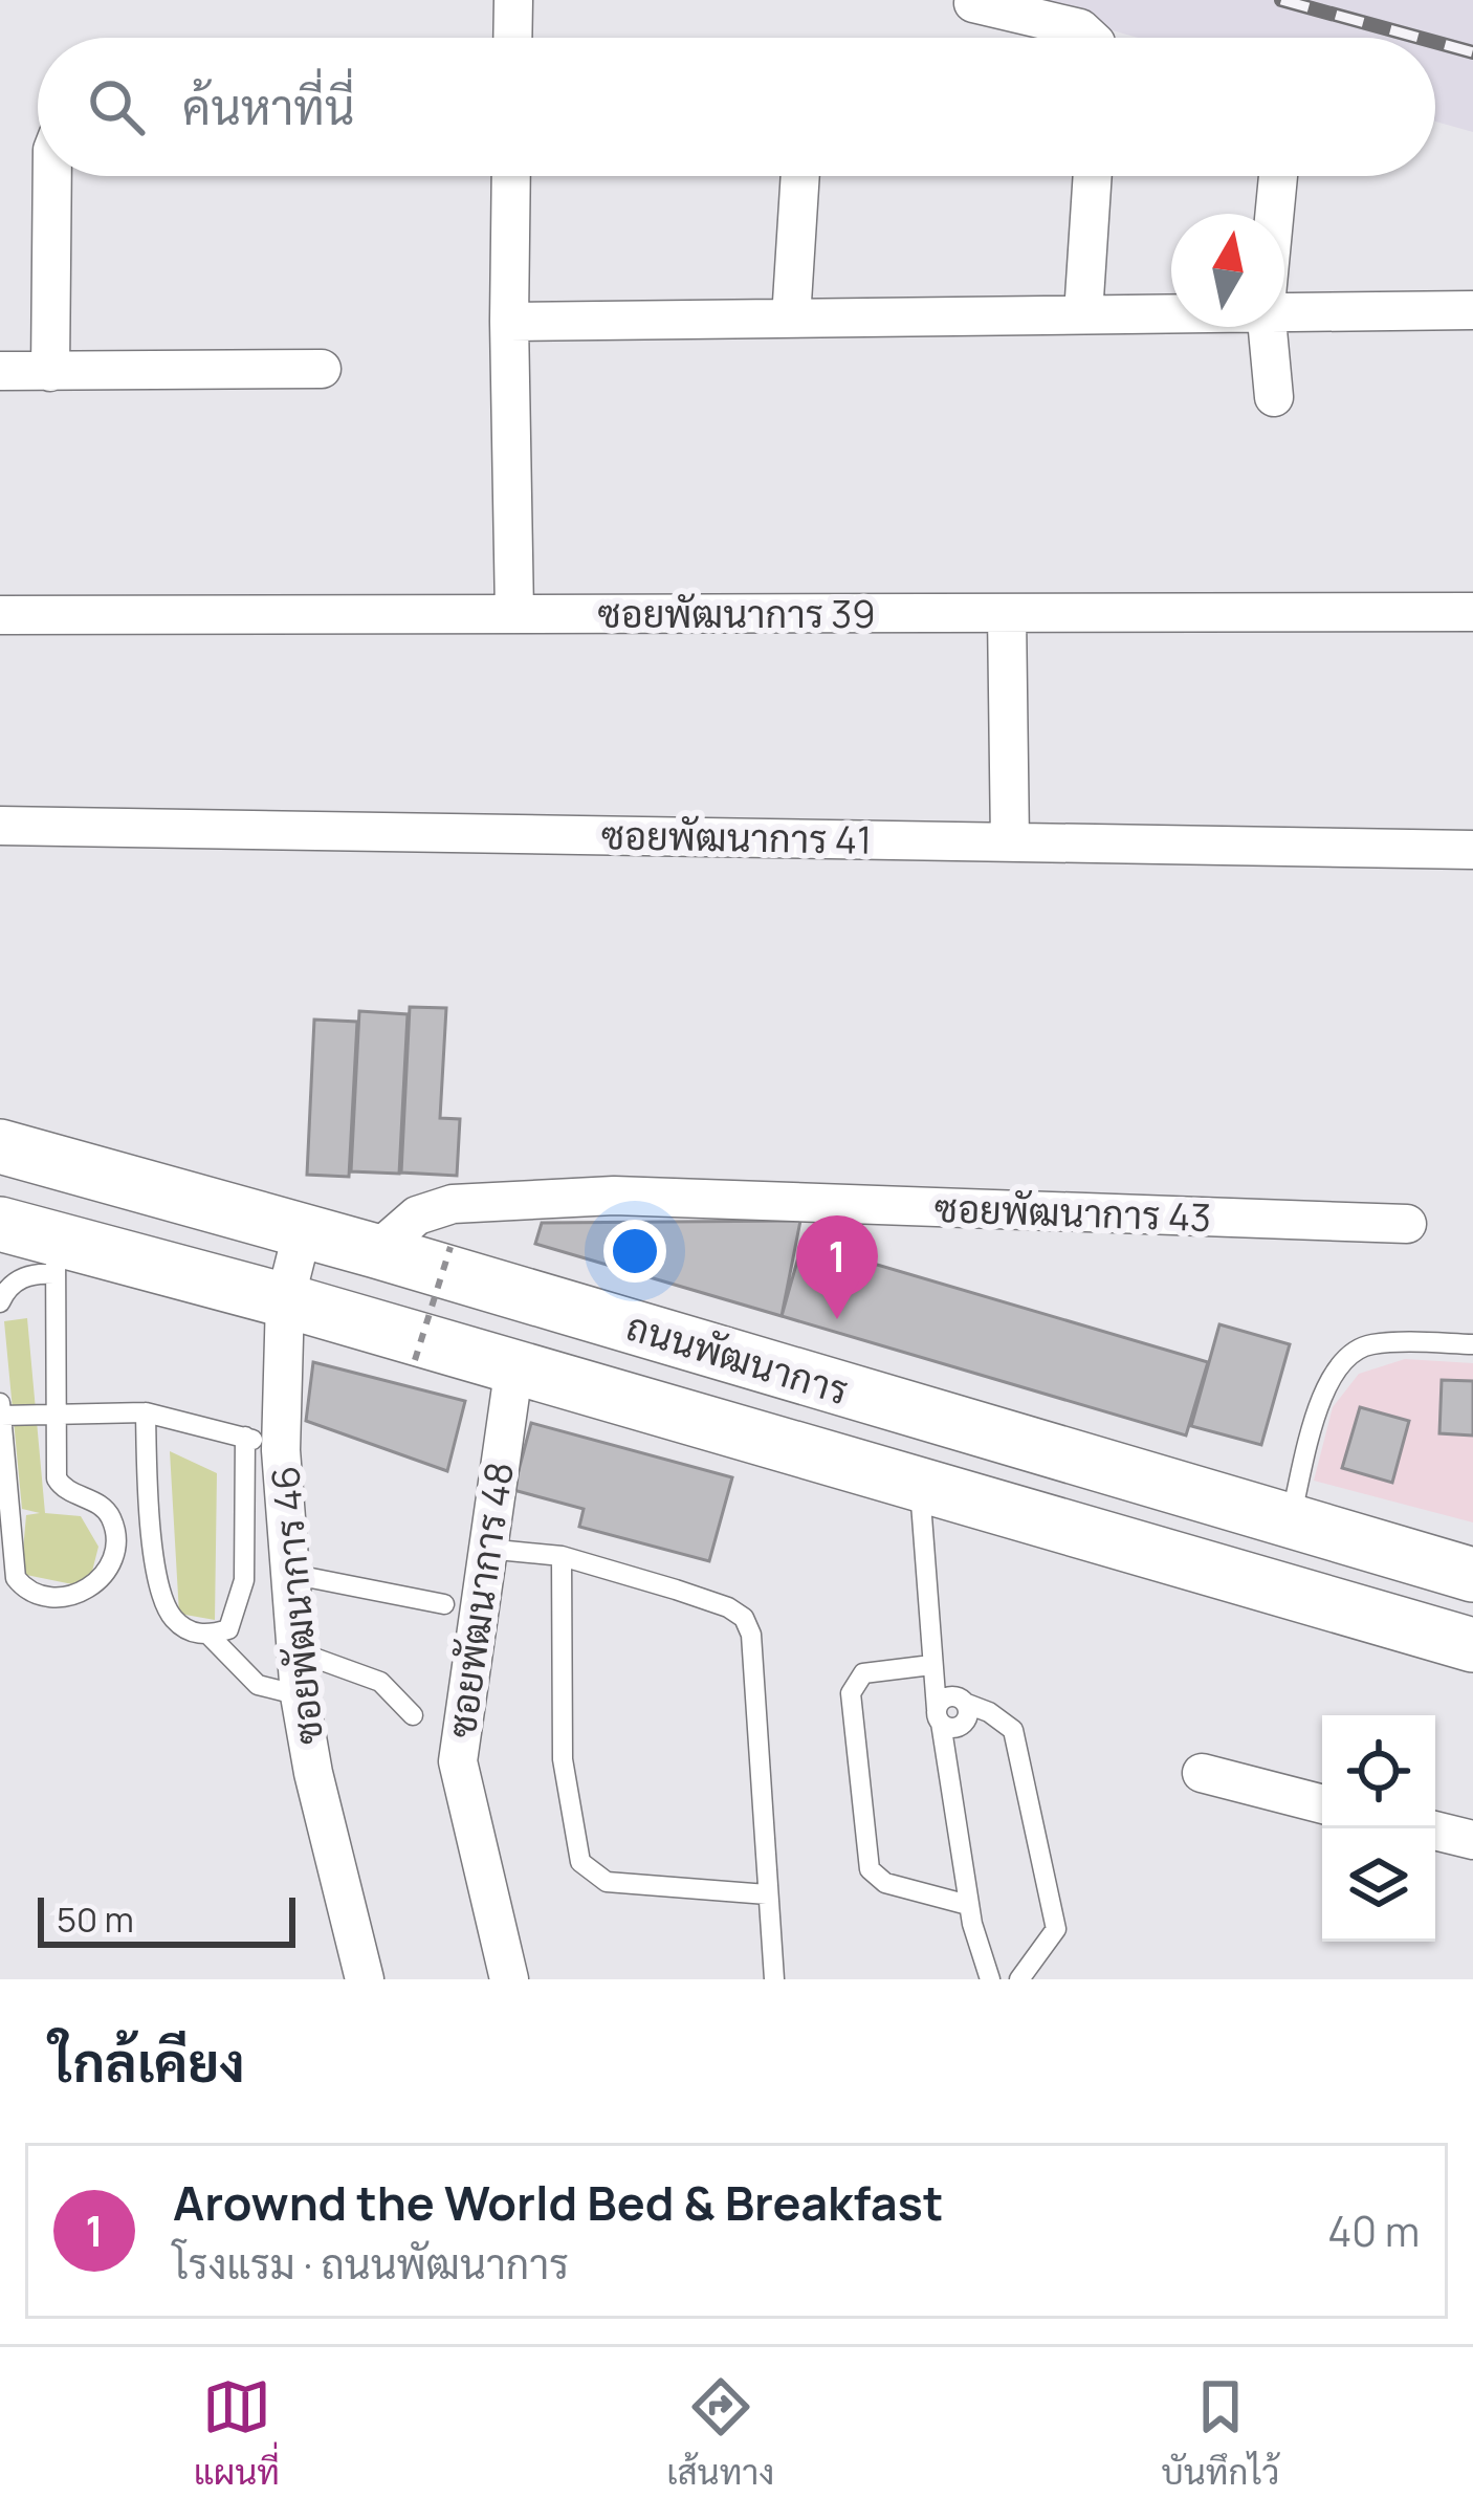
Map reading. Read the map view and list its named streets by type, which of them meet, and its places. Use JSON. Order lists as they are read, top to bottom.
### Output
{
  "streets": {
    "main road": ["ถนนพัฒนาการ"],
    "street": [
      "ซอยพัฒนาการ 39",
      "ซอยพัฒนาการ 41",
      "ซอยพัฒนาการ 43",
      "ซอยพัฒนาการ 48",
      "ซอยพัฒนาการ 46"
    ]
  },
  "crossings": [
    ["ซอยพัฒนาการ 43", "ถนนพัฒนาการ"],
    ["ถนนพัฒนาการ", "ซอยพัฒนาการ 48"],
    ["ถนนพัฒนาการ", "ซอยพัฒนาการ 46"]
  ],
  "scale_bar": "50 m",
  "north": "top",
  "page": {
    "search": "ค้นหาที่นี่",
    "pins": "1",
    "scale": "50 m",
    "heading": "ใกล้เคียง",
    "list": [
      {
        "mark": "1",
        "name": "Arownd the World Bed & Breakfast",
        "note": "โรงแรม · ถนนพัฒนาการ",
        "value": "40 m"
      }
    ],
    "nav": ["แผนที่", "เส้นทาง", "บันทึกไว้"]
  }
}
